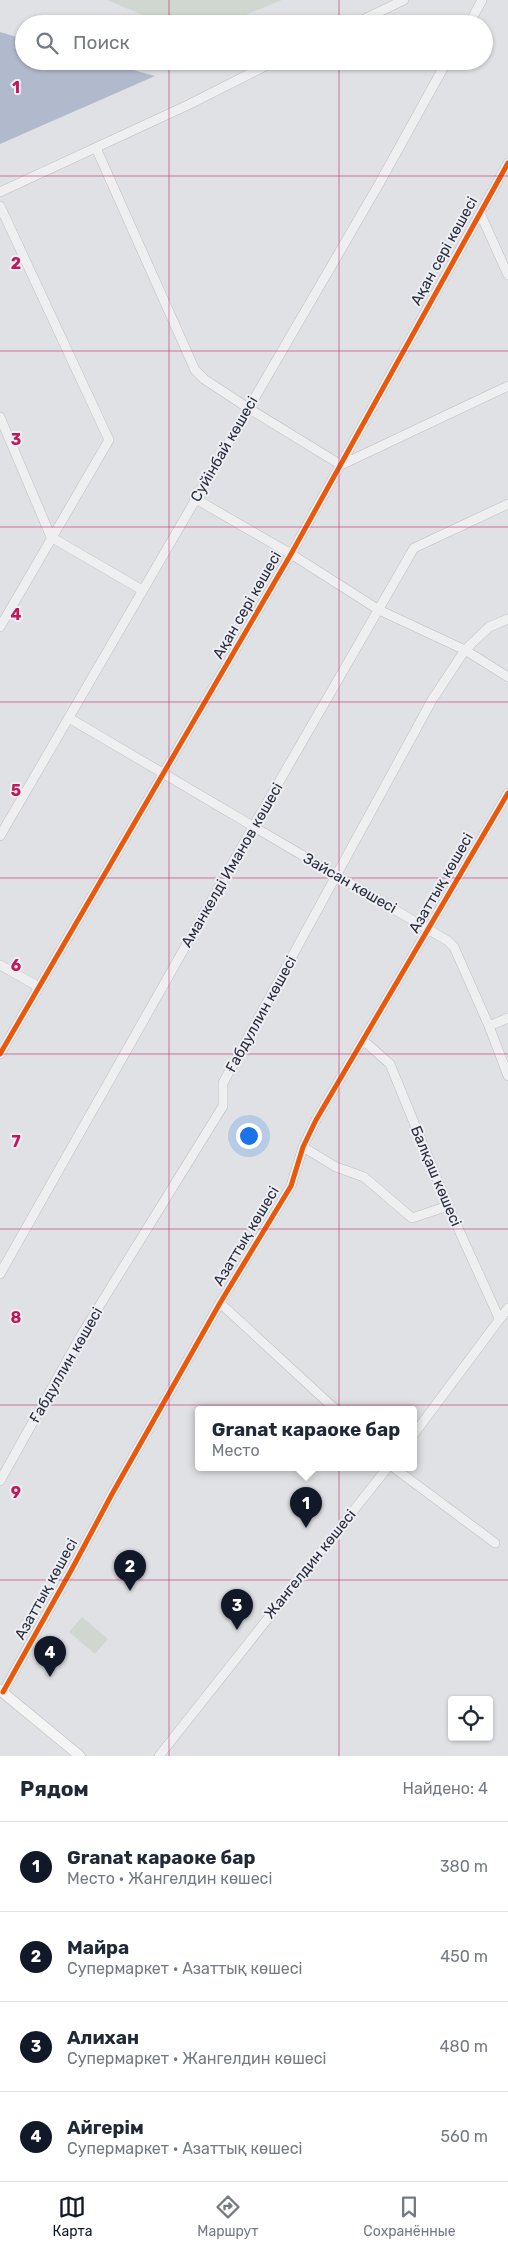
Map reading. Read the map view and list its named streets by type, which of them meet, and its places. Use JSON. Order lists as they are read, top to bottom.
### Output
{
  "streets": {
    "street": [
      "Ақан сері көшесі",
      "Суйінбай көшесі",
      "Аманкелді Иманов көшесі",
      "Зайсан көшесі",
      "Азаттық көшесі",
      "Ғабдуллин көшесі",
      "Балқаш көшесі",
      "Жангелдин көшесі"
    ]
  },
  "crossings": [
    ["Ақан сері көшесі", "Зайсан көшесі"],
    ["Суйінбай көшесі", "Зайсан көшесі"],
    ["Аманкелді Иманов көшесі", "Зайсан көшесі"],
    ["Зайсан көшесі", "Азаттық көшесі"],
    ["Зайсан көшесі", "Ғабдуллин көшесі"],
    ["Азаттық көшесі", "Балқаш көшесі"]
  ],
  "page": {
    "search": "Поиск",
    "popup": ["Granat караоке бар", "Место"],
    "pins": [
      "1",
      "2",
      "3",
      "4"
    ],
    "heading": ["Рядом", "Найдено: 4"],
    "list": [
      {
        "mark": "1",
        "name": "Granat караоке бар",
        "note": "Место · Жангелдин көшесі",
        "value": "380 m"
      },
      {
        "mark": "2",
        "name": "Майра",
        "note": "Супермаркет · Азаттық көшесі",
        "value": "450 m"
      },
      {
        "mark": "3",
        "name": "Алихан",
        "note": "Супермаркет · Жангелдин көшесі",
        "value": "480 m"
      },
      {
        "mark": "4",
        "name": "Айгерім",
        "note": "Супермаркет · Азаттық көшесі",
        "value": "560 m"
      }
    ],
    "nav": ["Карта", "Маршрут", "Сохранённые"]
  },
  "grid": {
    "rows": [
      "1",
      "2",
      "3",
      "4",
      "5",
      "6",
      "7",
      "8",
      "9"
    ]
  }
}
